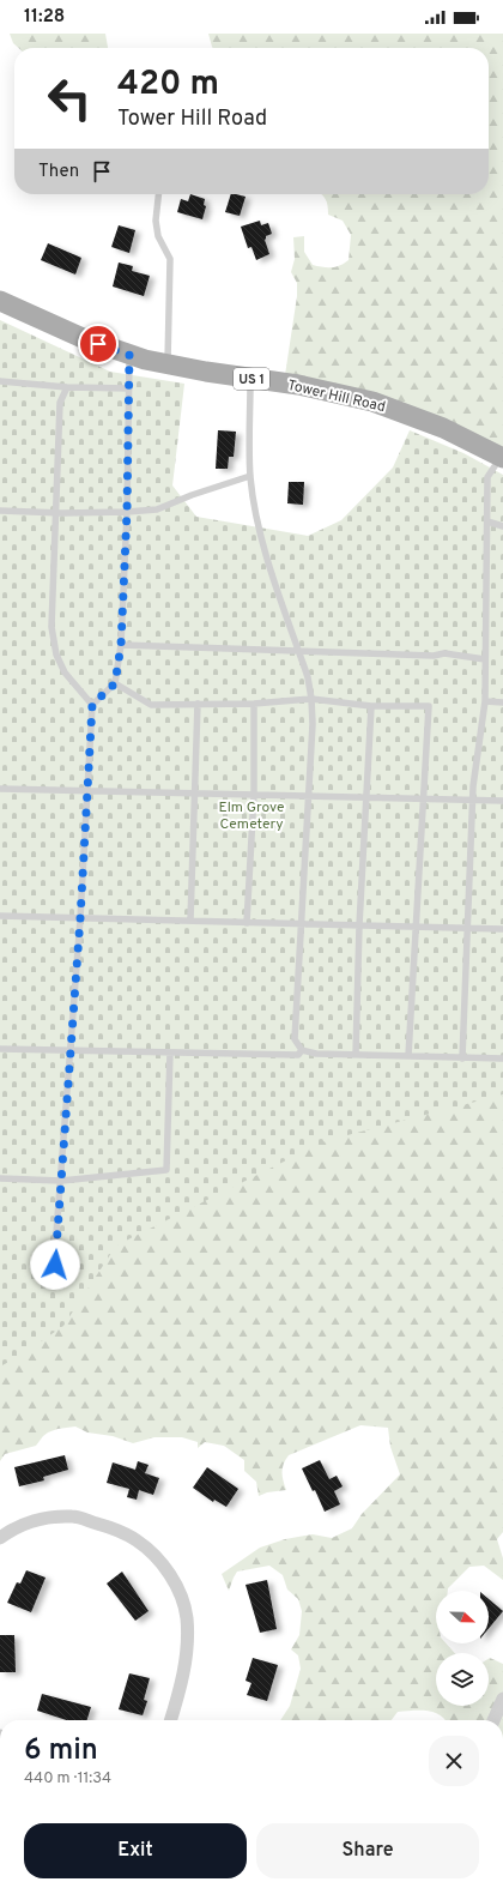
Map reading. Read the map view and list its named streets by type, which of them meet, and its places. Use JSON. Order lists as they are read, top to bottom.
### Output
{
  "streets": {
    "main road": ["US 1", "Tower Hill Road"]
  },
  "parks": ["Elm Grove Cemetery"],
  "north": "right",
  "page": {
    "status": "11:28",
    "turn": ["420 m", "Tower Hill Road"],
    "then": "Then",
    "heading": ["6 min", "440 m · 11:34"],
    "buttons": ["Exit", "Share"]
  }
}
